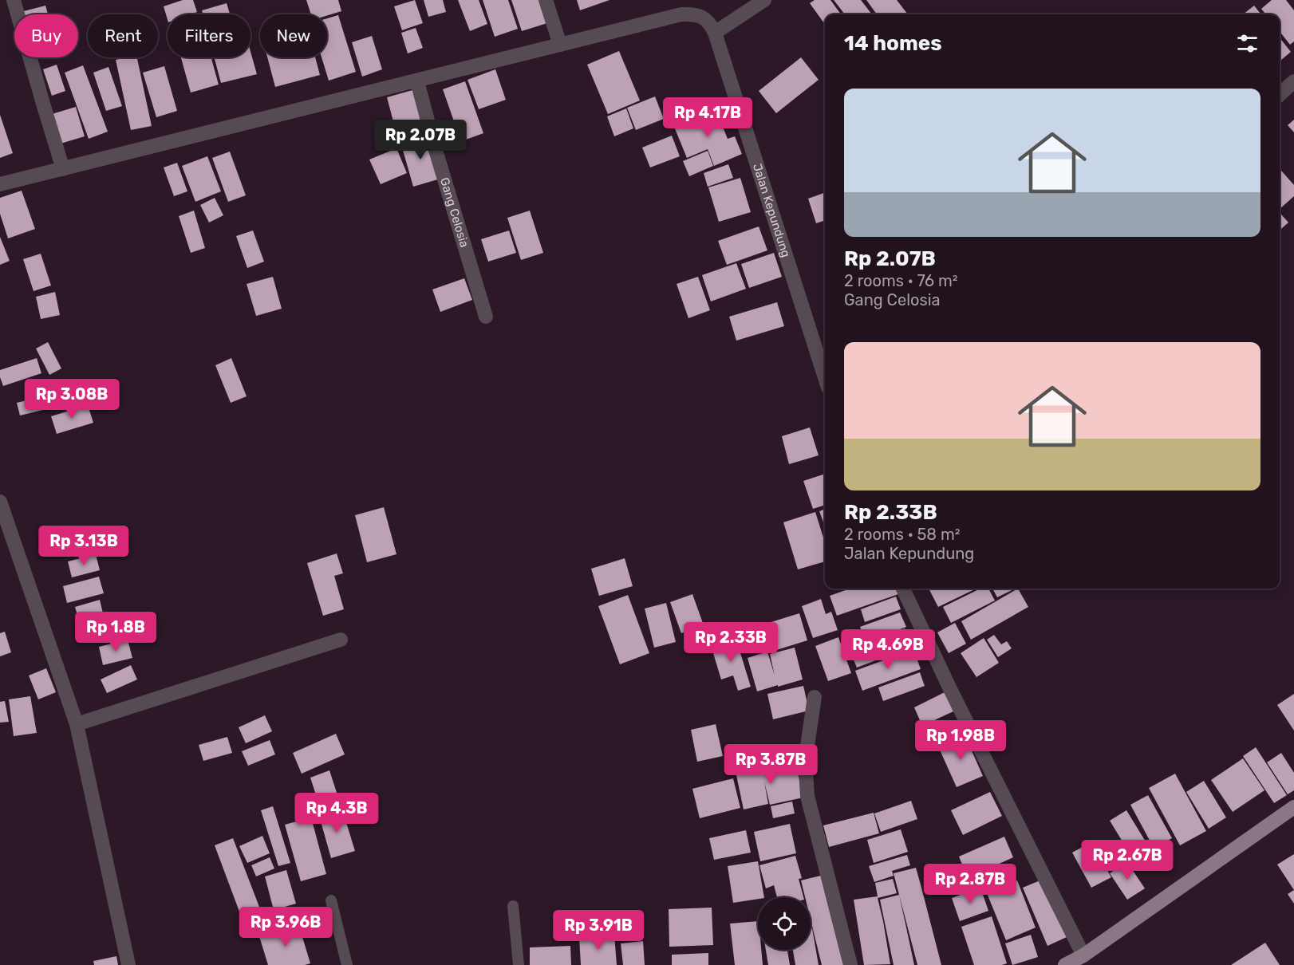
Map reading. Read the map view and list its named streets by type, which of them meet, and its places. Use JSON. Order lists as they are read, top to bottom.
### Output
{
  "streets": {
    "street": ["Jalan Kepundung", "Gang Celosia"]
  },
  "page": {
    "chip": [
      "Buy",
      "Rent",
      "Filters",
      "New"
    ],
    "heading": "14 homes",
    "list": [
      {
        "name": "Rp 2.07B",
        "note": "2 rooms · 76 m² · Gang Celosia"
      },
      {
        "name": "Rp 2.33B",
        "note": "2 rooms · 58 m² · Jalan Kepundung"
      }
    ],
    "price": [
      "Rp 4.17B",
      "Rp 2.07B",
      "Rp 3.08B",
      "Rp 3.13B",
      "Rp 1.8B",
      "Rp 2.33B",
      "Rp 4.69B",
      "Rp 1.98B",
      "Rp 3.87B",
      "Rp 4.3B",
      "Rp 2.67B",
      "Rp 2.87B",
      "Rp 3.96B",
      "Rp 3.91B"
    ]
  }
}
